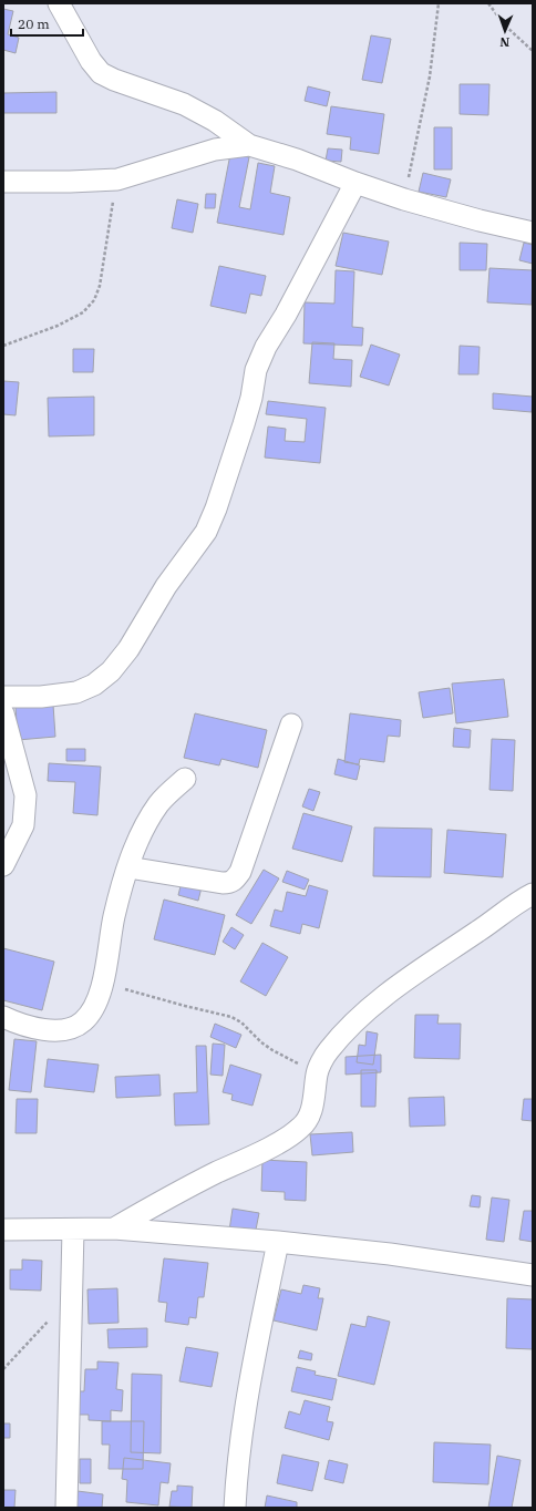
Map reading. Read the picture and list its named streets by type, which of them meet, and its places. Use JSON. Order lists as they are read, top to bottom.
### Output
{
  "scale_bar": "20 m",
  "north": "bottom"
}
